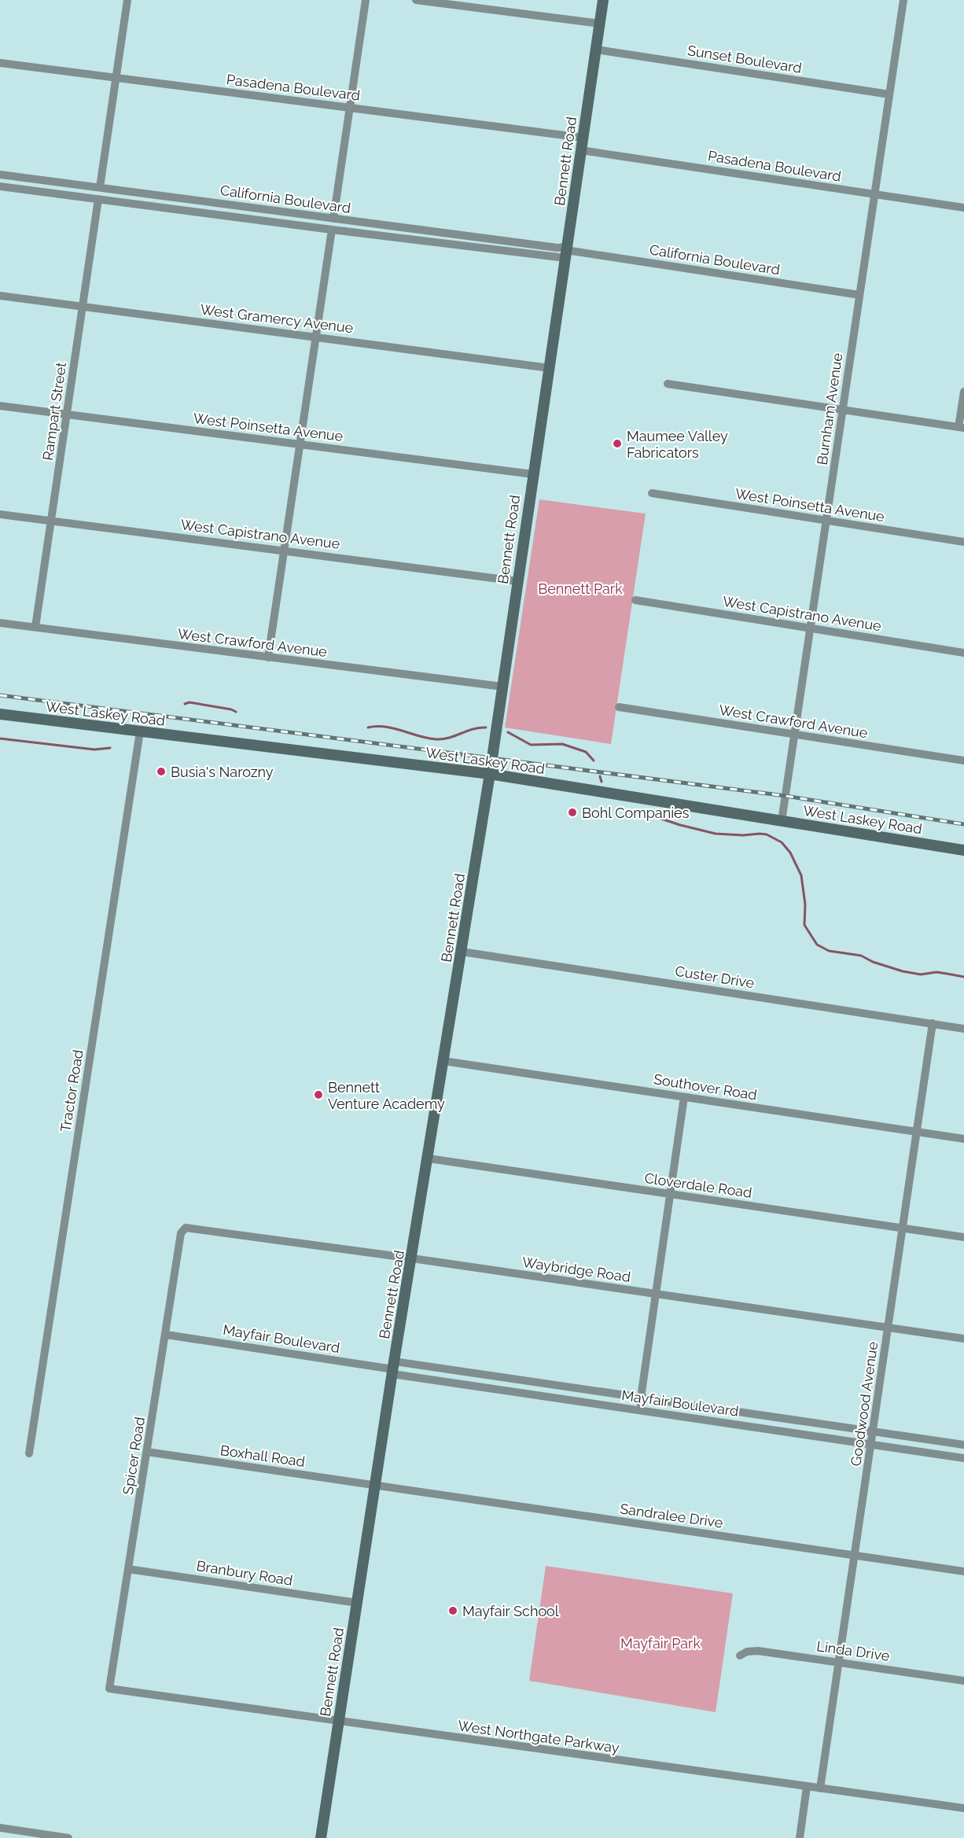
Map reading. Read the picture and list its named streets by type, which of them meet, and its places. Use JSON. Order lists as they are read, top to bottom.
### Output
{
  "streets": {
    "street": [
      "Sunset Boulevard",
      "Pasadena Boulevard",
      "Bennett Road",
      "California Boulevard",
      "West Gramercy Avenue",
      "Burnham Avenue",
      "Rampart Street",
      "West Poinsetta Avenue",
      "West Capistrano Avenue",
      "West Crawford Avenue",
      "West Laskey Road",
      "Custer Drive",
      "Southover Road",
      "Tractor Road",
      "Cloverdale Road",
      "Waybridge Road",
      "Mayfair Boulevard",
      "Goodwood Avenue",
      "Spicer Road",
      "Boxhall Road",
      "Sandralee Drive",
      "Branbury Road",
      "Linda Drive",
      "West Northgate Parkway"
    ]
  },
  "crossings": [
    ["Sunset Boulevard", "Bennett Road"],
    ["Sunset Boulevard", "Burnham Avenue"],
    ["Pasadena Boulevard", "Bennett Road"],
    ["Pasadena Boulevard", "Burnham Avenue"],
    ["Pasadena Boulevard", "Rampart Street"],
    ["Bennett Road", "California Boulevard"],
    ["Bennett Road", "West Gramercy Avenue"],
    ["Bennett Road", "West Poinsetta Avenue"],
    ["Bennett Road", "West Capistrano Avenue"],
    ["Bennett Road", "West Crawford Avenue"],
    ["Bennett Road", "West Laskey Road"],
    ["Bennett Road", "Custer Drive"],
    ["Bennett Road", "Southover Road"],
    ["Bennett Road", "Cloverdale Road"],
    ["Bennett Road", "Waybridge Road"],
    ["Bennett Road", "Mayfair Boulevard"],
    ["Bennett Road", "Boxhall Road"],
    ["Bennett Road", "Sandralee Drive"],
    ["Bennett Road", "Branbury Road"],
    ["Bennett Road", "West Northgate Parkway"],
    ["California Boulevard", "Burnham Avenue"],
    ["California Boulevard", "Rampart Street"],
    ["West Gramercy Avenue", "Rampart Street"],
    ["Burnham Avenue", "West Poinsetta Avenue"],
    ["Burnham Avenue", "West Capistrano Avenue"],
    ["Burnham Avenue", "West Crawford Avenue"],
    ["Burnham Avenue", "West Laskey Road"],
    ["Rampart Street", "West Poinsetta Avenue"],
    ["Rampart Street", "West Capistrano Avenue"],
    ["Rampart Street", "West Crawford Avenue"],
    ["West Laskey Road", "Tractor Road"],
    ["Custer Drive", "Goodwood Avenue"],
    ["Southover Road", "Goodwood Avenue"],
    ["Cloverdale Road", "Goodwood Avenue"],
    ["Waybridge Road", "Goodwood Avenue"],
    ["Waybridge Road", "Spicer Road"],
    ["Mayfair Boulevard", "Goodwood Avenue"],
    ["Mayfair Boulevard", "Spicer Road"],
    ["Goodwood Avenue", "Sandralee Drive"],
    ["Goodwood Avenue", "Linda Drive"],
    ["Goodwood Avenue", "West Northgate Parkway"],
    ["Spicer Road", "Boxhall Road"],
    ["Spicer Road", "Branbury Road"],
    ["Spicer Road", "West Northgate Parkway"],
    ["Boxhall Road", "Sandralee Drive"]
  ],
  "parks": ["Bennett Park", "Mayfair Park"],
  "places": [
    "Maumee Valley Fabricators",
    "Busia's Narozny",
    "Bohl Companies",
    "Bennett Venture Academy",
    "Mayfair School"
  ]
}
